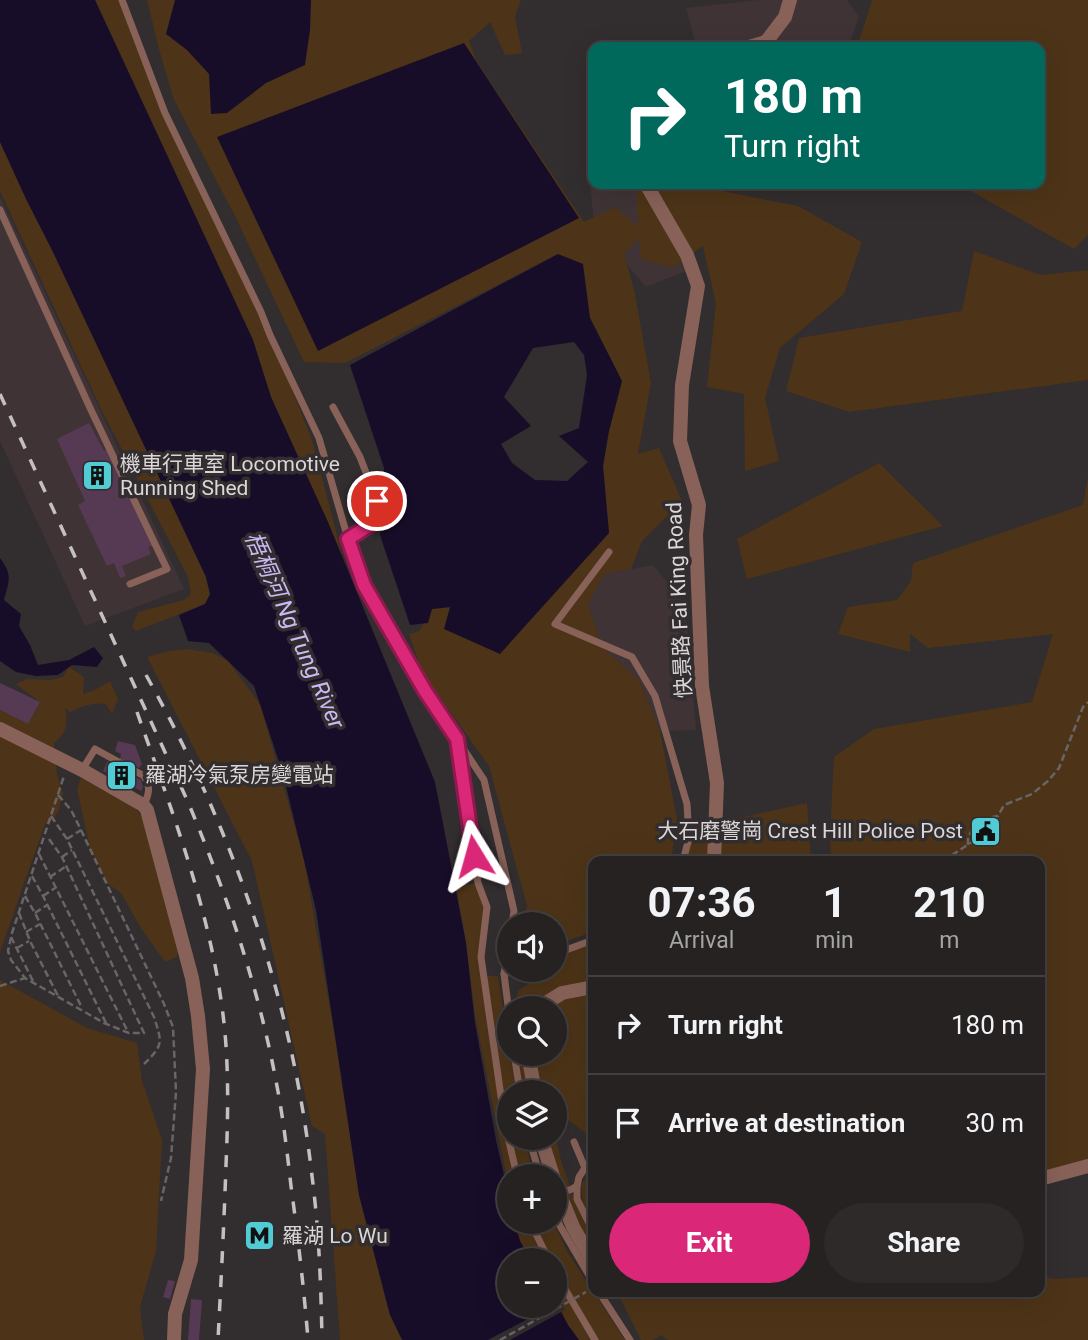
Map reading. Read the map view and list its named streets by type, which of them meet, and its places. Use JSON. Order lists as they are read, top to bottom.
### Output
{
  "streets": {
    "street": ["快景路 Fai King Road"]
  },
  "water": ["梧桐河 Ng Tung River"],
  "places": {
    "building": ["機車行車室 Locomotive Running Shed", "羅湖冷氣泵房變電站"],
    "public building": ["大石磨警崗 Crest Hill Police Post"],
    "metro station": ["羅湖 Lo Wu"]
  },
  "page": {
    "turn": ["180 m", "Turn right"],
    "eta": [
      "07:36",
      "Arrival",
      "1",
      "min",
      "210",
      "m"
    ],
    "map_buttons": ["+", "−"],
    "list": [
      {
        "name": "Turn right",
        "value": "180 m"
      },
      {
        "name": "Arrive at destination",
        "value": "30 m"
      }
    ],
    "buttons": ["Exit", "Share"]
  }
}
